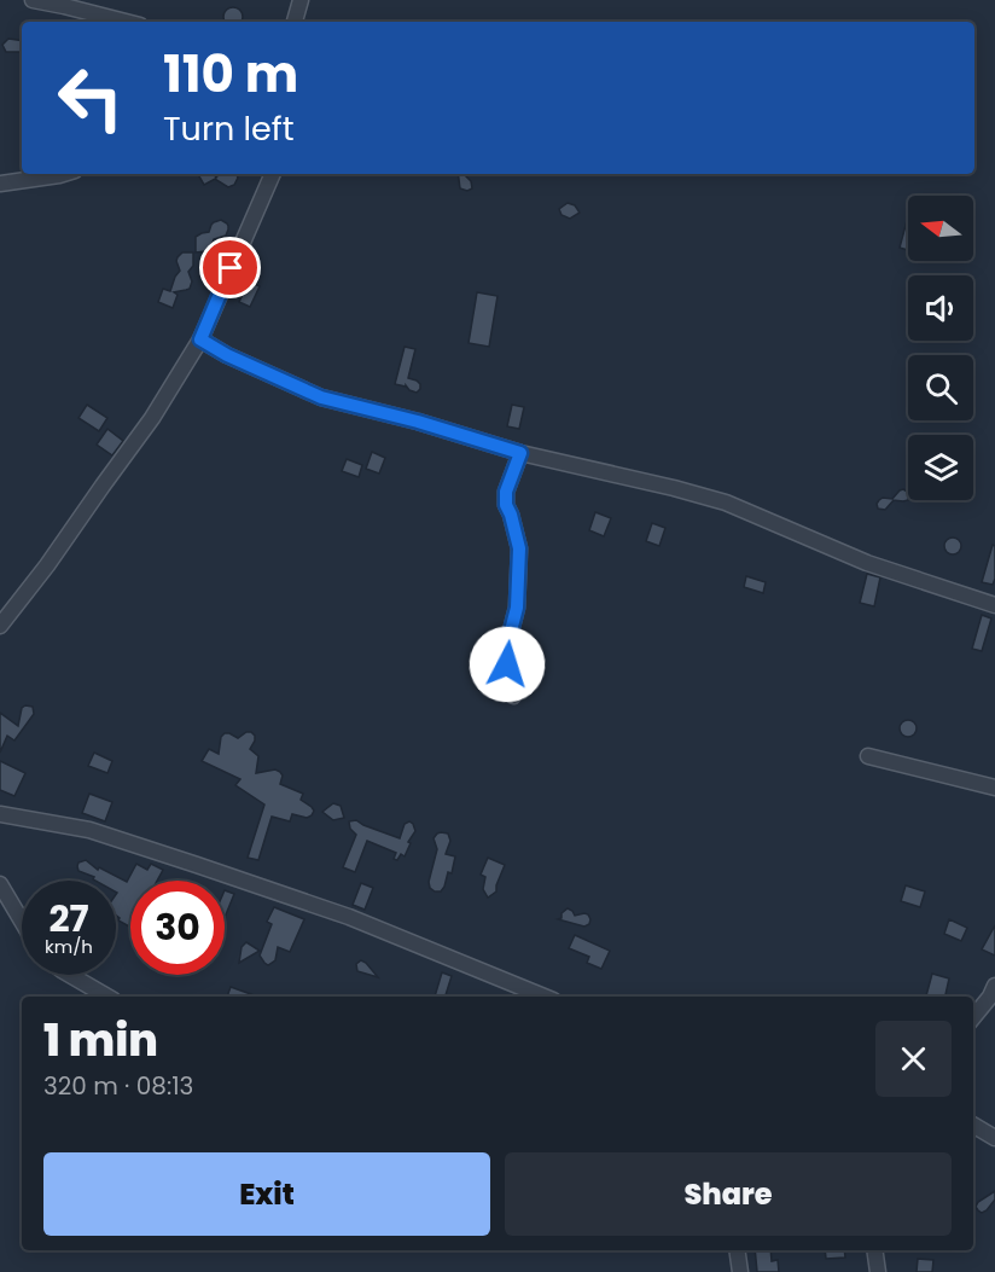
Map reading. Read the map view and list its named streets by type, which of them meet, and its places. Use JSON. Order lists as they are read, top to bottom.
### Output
{
  "north": "left",
  "page": {
    "turn": ["110 m", "Turn left"],
    "speed": "27 km/h",
    "limit": "30",
    "heading": ["1 min", "320 m · 08:13"],
    "buttons": ["Exit", "Share"]
  }
}
